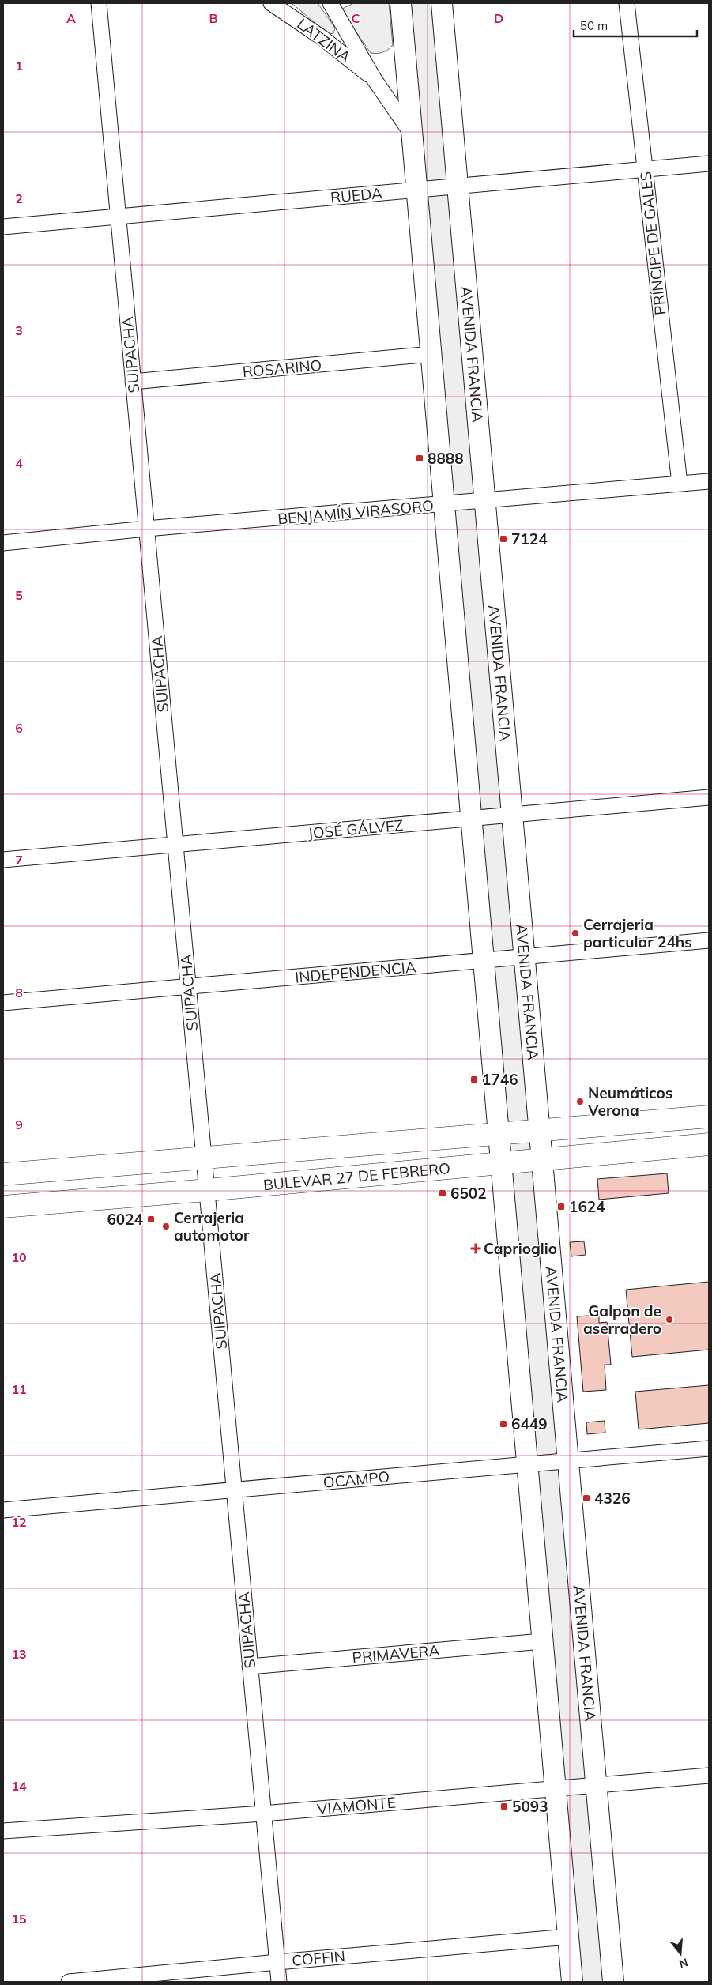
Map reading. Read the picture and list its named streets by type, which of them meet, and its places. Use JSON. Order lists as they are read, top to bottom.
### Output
{
  "streets": {
    "main road": ["AVENIDA FRANCIA", "BULEVAR 27 DE FEBRERO"],
    "street": [
      "LATZINA",
      "RUEDA",
      "PRÍNCIPE DE GALES",
      "SUIPACHA",
      "ROSARINO",
      "BENJAMÍN VIRASORO",
      "JOSÉ GÁLVEZ",
      "INDEPENDENCIA",
      "OCAMPO",
      "PRIMAVERA",
      "VIAMONTE",
      "COFFIN"
    ]
  },
  "crossings": [
    ["RUEDA", "PRÍNCIPE DE GALES"],
    ["RUEDA", "SUIPACHA"],
    ["RUEDA", "AVENIDA FRANCIA"],
    ["PRÍNCIPE DE GALES", "BENJAMÍN VIRASORO"],
    ["SUIPACHA", "ROSARINO"],
    ["SUIPACHA", "BENJAMÍN VIRASORO"],
    ["SUIPACHA", "JOSÉ GÁLVEZ"],
    ["SUIPACHA", "INDEPENDENCIA"],
    ["SUIPACHA", "BULEVAR 27 DE FEBRERO"],
    ["SUIPACHA", "OCAMPO"],
    ["SUIPACHA", "PRIMAVERA"],
    ["SUIPACHA", "VIAMONTE"],
    ["SUIPACHA", "COFFIN"],
    ["AVENIDA FRANCIA", "BENJAMÍN VIRASORO"],
    ["AVENIDA FRANCIA", "JOSÉ GÁLVEZ"],
    ["AVENIDA FRANCIA", "INDEPENDENCIA"],
    ["AVENIDA FRANCIA", "BULEVAR 27 DE FEBRERO"],
    ["AVENIDA FRANCIA", "OCAMPO"],
    ["AVENIDA FRANCIA", "VIAMONTE"]
  ],
  "places": {
    "transit": [
      "8888",
      "7124",
      "1746",
      "6502",
      "1624",
      "6024",
      "6449",
      "4326",
      "5093"
    ],
    "other": [
      "Cerrajeria particular 24hs",
      "Neumáticos Verona",
      "Cerrajeria automotor",
      "Galpon de aserradero"
    ],
    "health": ["Caprioglio"]
  },
  "scale_bar": "50 m",
  "north": "bottom",
  "grid": {
    "columns": [
      "A",
      "B",
      "C",
      "D"
    ],
    "rows": [
      "1",
      "2",
      "3",
      "4",
      "5",
      "6",
      "7",
      "8",
      "9",
      "10",
      "11",
      "12",
      "13",
      "14",
      "15"
    ]
  }
}
